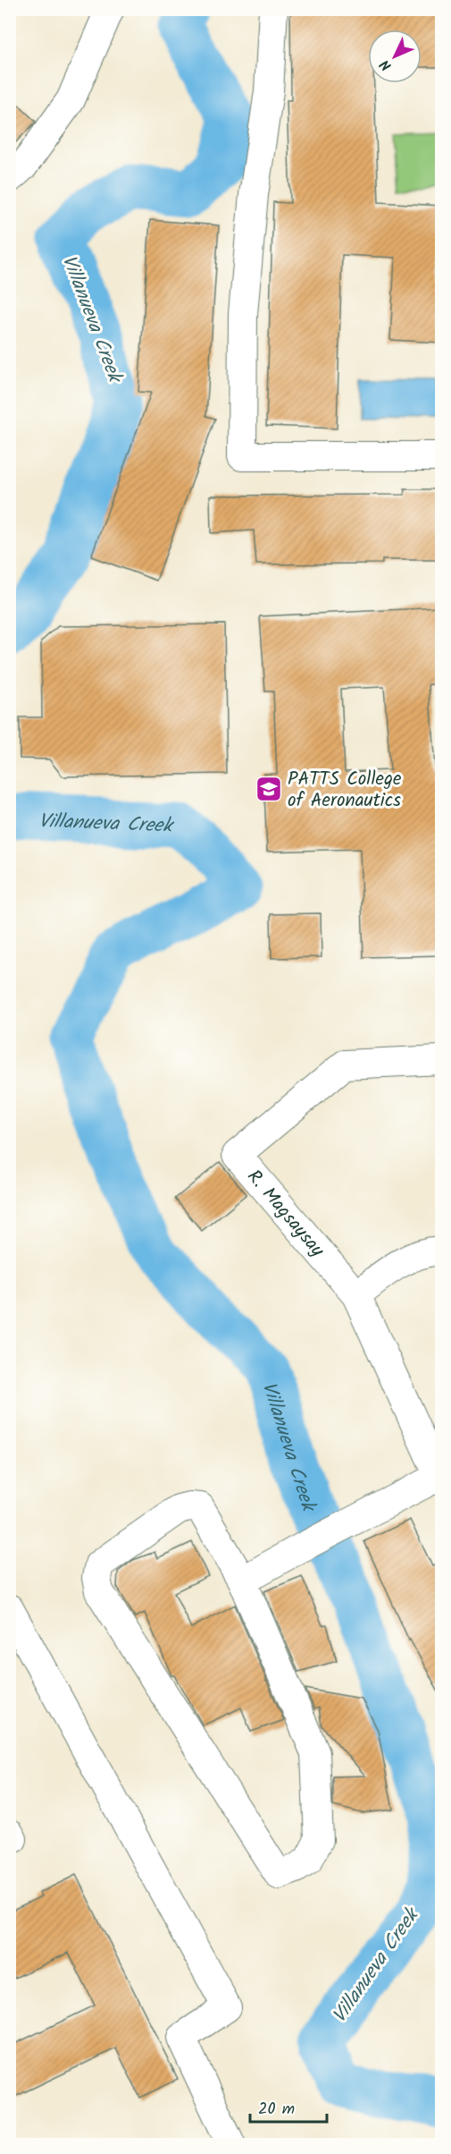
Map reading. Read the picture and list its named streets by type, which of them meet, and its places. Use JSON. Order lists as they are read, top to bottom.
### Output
{
  "streets": {
    "street": ["R. Magsaysay"]
  },
  "water": ["Villanueva Creek"],
  "places": {
    "school or university": ["PATTS College of Aeronautics"]
  },
  "scale_bar": "20 m",
  "north": "bottom left"
}
